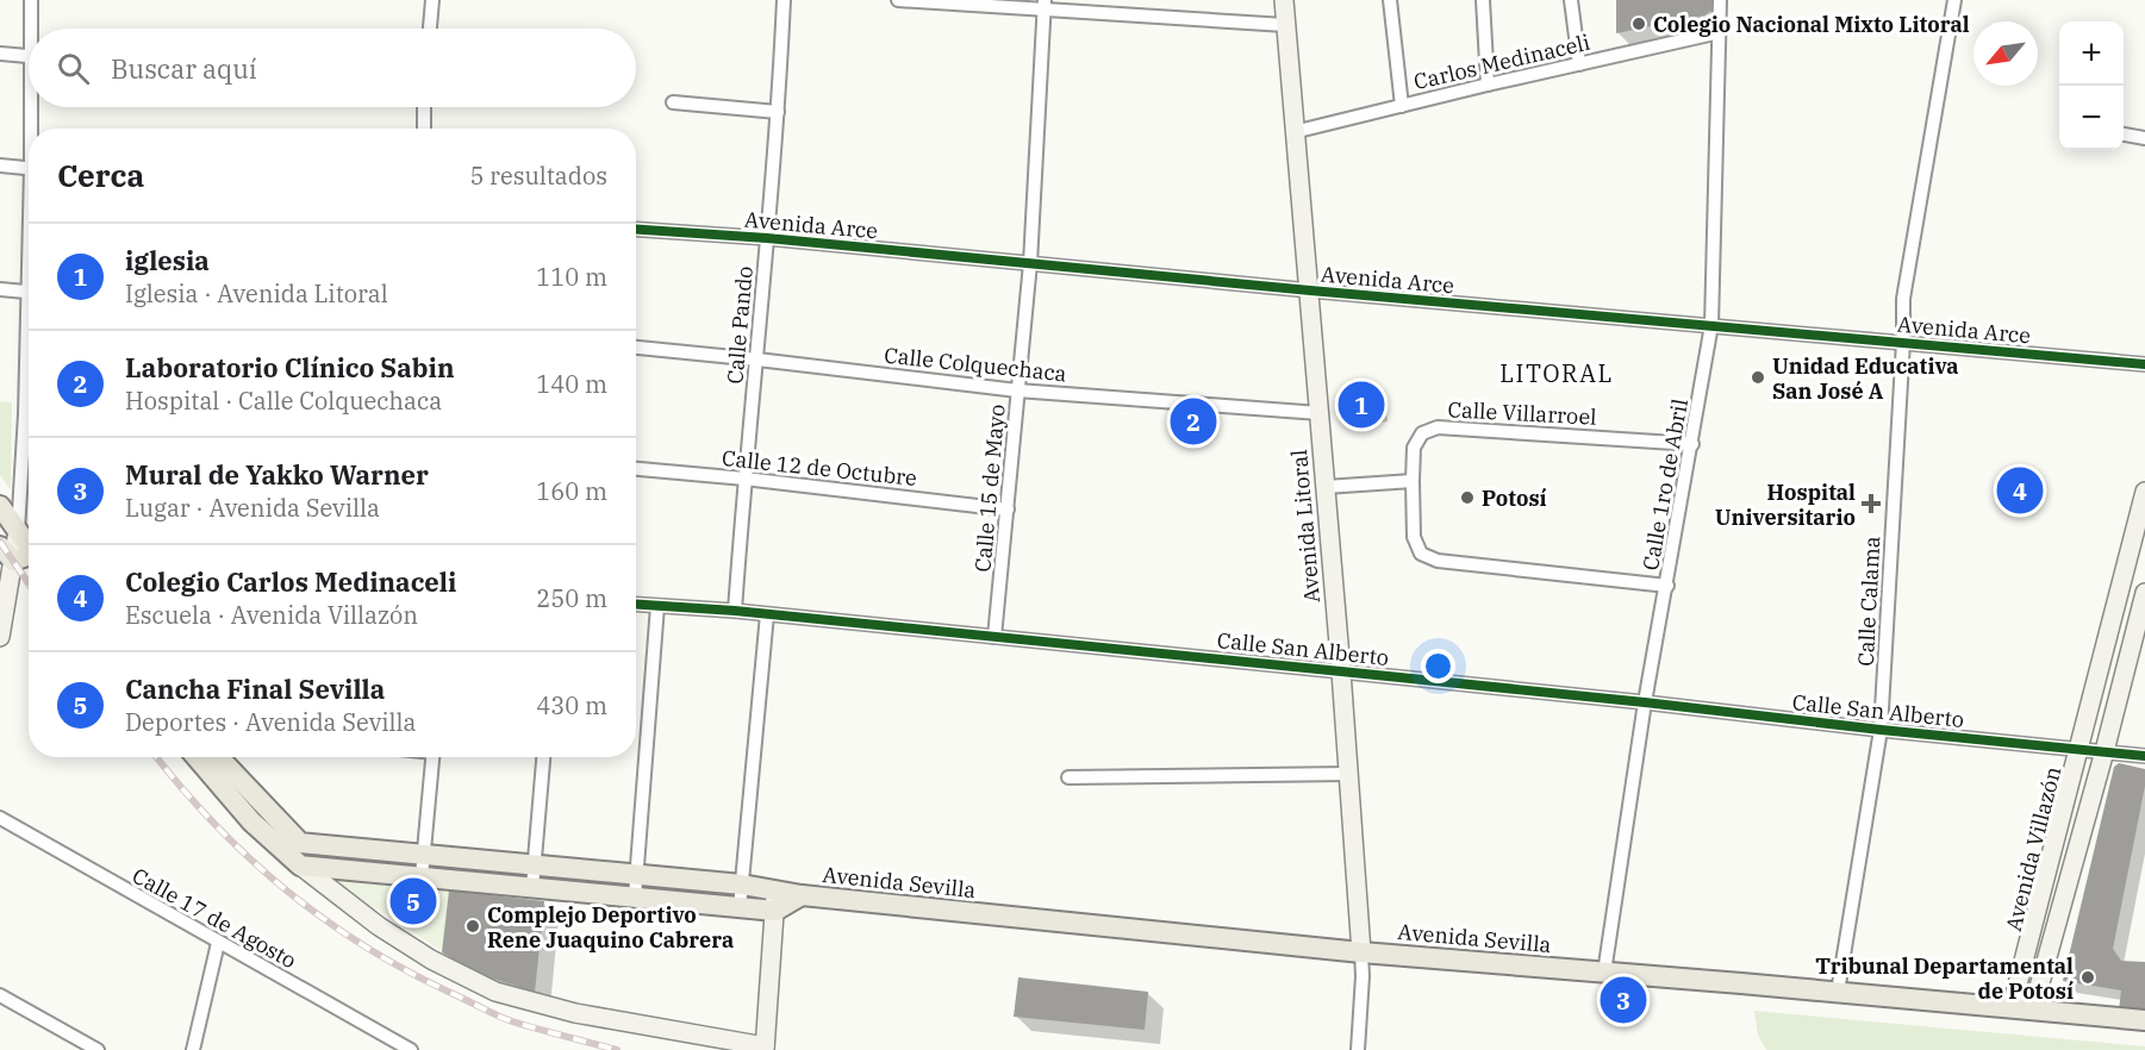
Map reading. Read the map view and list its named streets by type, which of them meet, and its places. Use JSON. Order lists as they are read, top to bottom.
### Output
{
  "streets": {
    "main road": ["Avenida Litoral", "Avenida Villazón", "Avenida Sevilla"],
    "street": [
      "Carlos Medinaceli",
      "Avenida Arce",
      "Calle Pando",
      "Calle Colquechaca",
      "Calle Villarroel",
      "Calle 12 de Octubre",
      "Calle 1ro de Abril",
      "Calle 15 de Mayo",
      "Calle Calama",
      "Calle San Alberto",
      "Calle 17 de Agosto"
    ]
  },
  "crossings": [
    ["Carlos Medinaceli", "Calle 1ro de Abril"],
    ["Carlos Medinaceli", "Avenida Litoral"],
    ["Avenida Arce", "Calle Pando"],
    ["Avenida Arce", "Calle 1ro de Abril"],
    ["Avenida Arce", "Calle 15 de Mayo"],
    ["Avenida Arce", "Avenida Litoral"],
    ["Avenida Arce", "Calle Calama"],
    ["Calle Pando", "Calle Colquechaca"],
    ["Calle Pando", "Calle 12 de Octubre"],
    ["Calle Pando", "Calle San Alberto"],
    ["Calle Colquechaca", "Calle 15 de Mayo"],
    ["Calle Colquechaca", "Avenida Litoral"],
    ["Calle Villarroel", "Calle 1ro de Abril"],
    ["Calle 12 de Octubre", "Calle 15 de Mayo"],
    ["Calle 1ro de Abril", "Calle San Alberto"],
    ["Calle 1ro de Abril", "Avenida Sevilla"],
    ["Calle 15 de Mayo", "Calle San Alberto"],
    ["Avenida Litoral", "Calle San Alberto"],
    ["Avenida Litoral", "Avenida Sevilla"],
    ["Calle Calama", "Calle San Alberto"],
    ["Calle Calama", "Avenida Sevilla"],
    ["Calle San Alberto", "Avenida Villazón"],
    ["Avenida Villazón", "Avenida Sevilla"]
  ],
  "districts": ["LITORAL"],
  "places": {
    "other": [
      "Colegio Nacional Mixto Litoral",
      "Unidad Educativa San José A",
      "Potosí",
      "Complejo Deportivo Rene Juaquino Cabrera",
      "Tribunal Departamental de Potosí"
    ],
    "health": ["Hospital Universitario"]
  },
  "north": "bottom left",
  "page": {
    "map_buttons": ["+", "−"],
    "search": "Buscar aquí",
    "heading": ["Cerca", "5 resultados"],
    "list": [
      {
        "mark": "1",
        "name": "iglesia",
        "note": "Iglesia · Avenida Litoral",
        "value": "110 m"
      },
      {
        "mark": "2",
        "name": "Laboratorio Clínico Sabin",
        "note": "Hospital · Calle Colquechaca",
        "value": "140 m"
      },
      {
        "mark": "3",
        "name": "Mural de Yakko Warner",
        "note": "Lugar · Avenida Sevilla",
        "value": "160 m"
      },
      {
        "mark": "4",
        "name": "Colegio Carlos Medinaceli",
        "note": "Escuela · Avenida Villazón",
        "value": "250 m"
      },
      {
        "mark": "5",
        "name": "Cancha Final Sevilla",
        "note": "Deportes · Avenida Sevilla",
        "value": "430 m"
      }
    ],
    "pins": [
      "1",
      "2",
      "4",
      "5",
      "3"
    ]
  }
}
